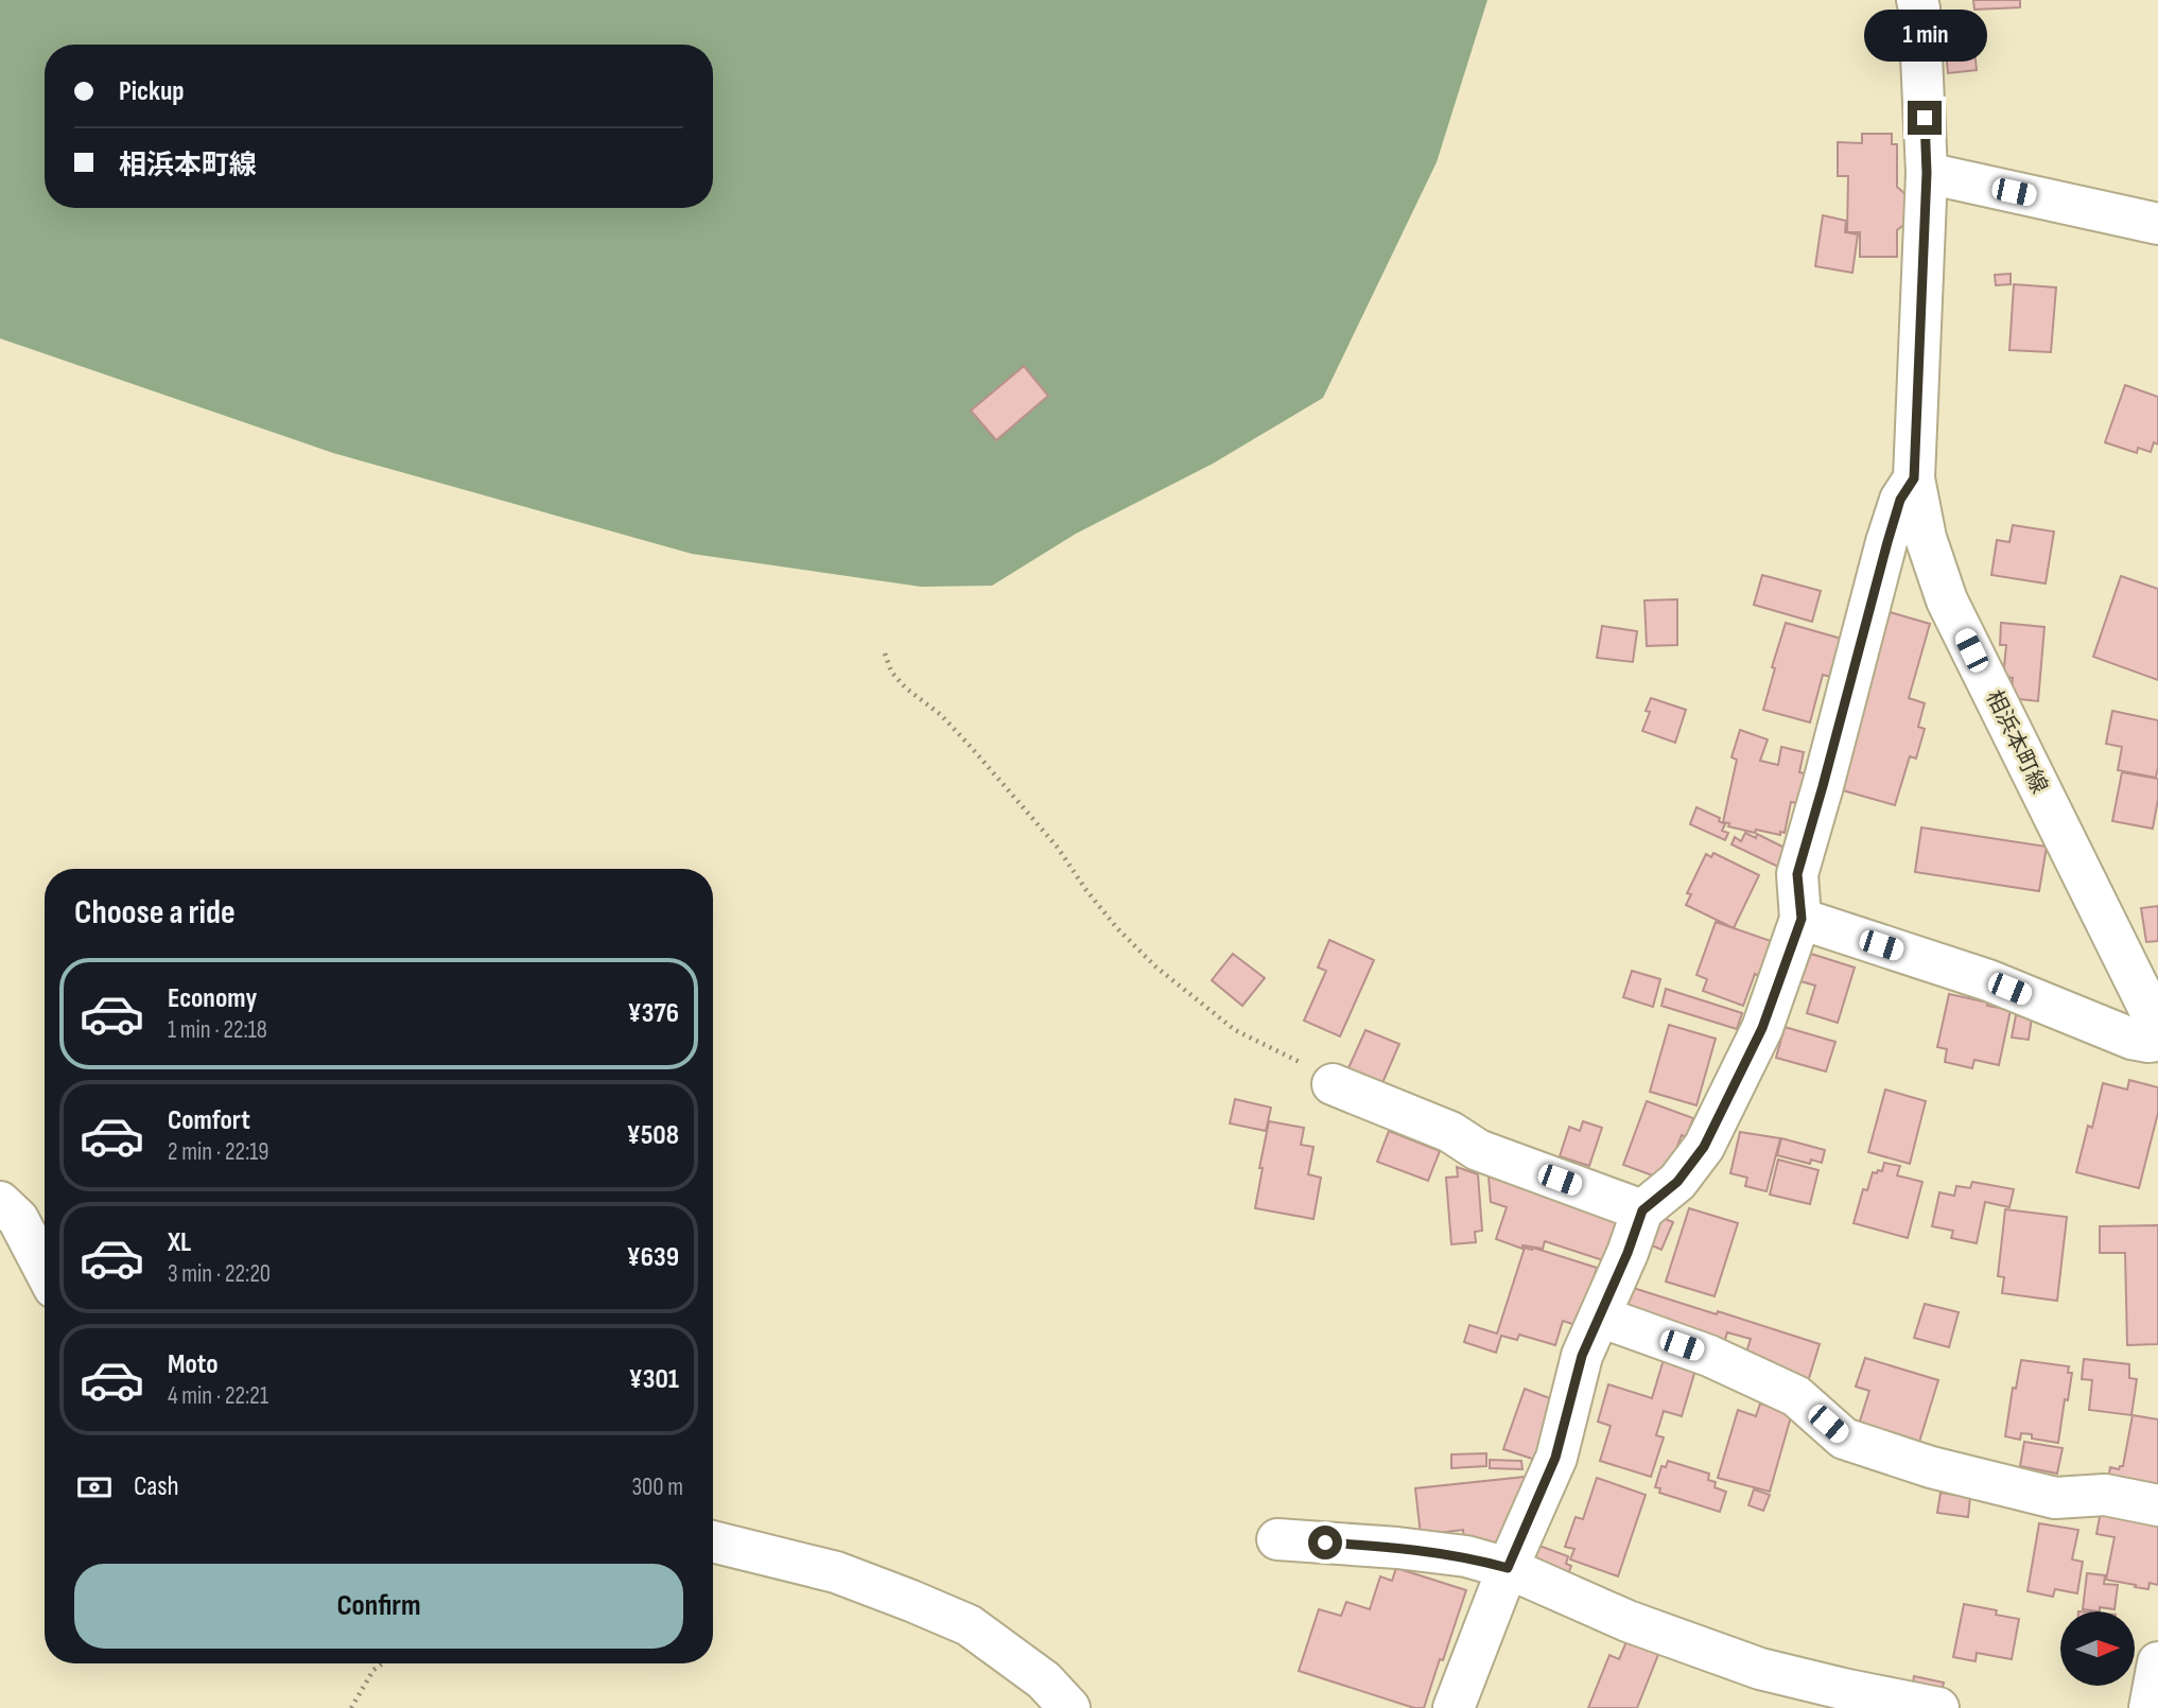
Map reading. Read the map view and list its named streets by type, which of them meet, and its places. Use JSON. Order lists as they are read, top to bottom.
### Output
{
  "streets": {
    "street": ["相浜本町線"]
  },
  "north": "right",
  "page": {
    "bubble": "1 min",
    "banner": ["Pickup", "相浜本町線"],
    "heading": "Choose a ride",
    "list": [
      {
        "name": "Economy",
        "note": "1 min · 22:18",
        "value": "¥376"
      },
      {
        "name": "Comfort",
        "note": "2 min · 22:19",
        "value": "¥508"
      },
      {
        "name": "XL",
        "note": "3 min · 22:20",
        "value": "¥639"
      },
      {
        "name": "Moto",
        "note": "4 min · 22:21",
        "value": "¥301"
      }
    ],
    "pay": ["Cash", "300 m"],
    "buttons": "Confirm"
  }
}
